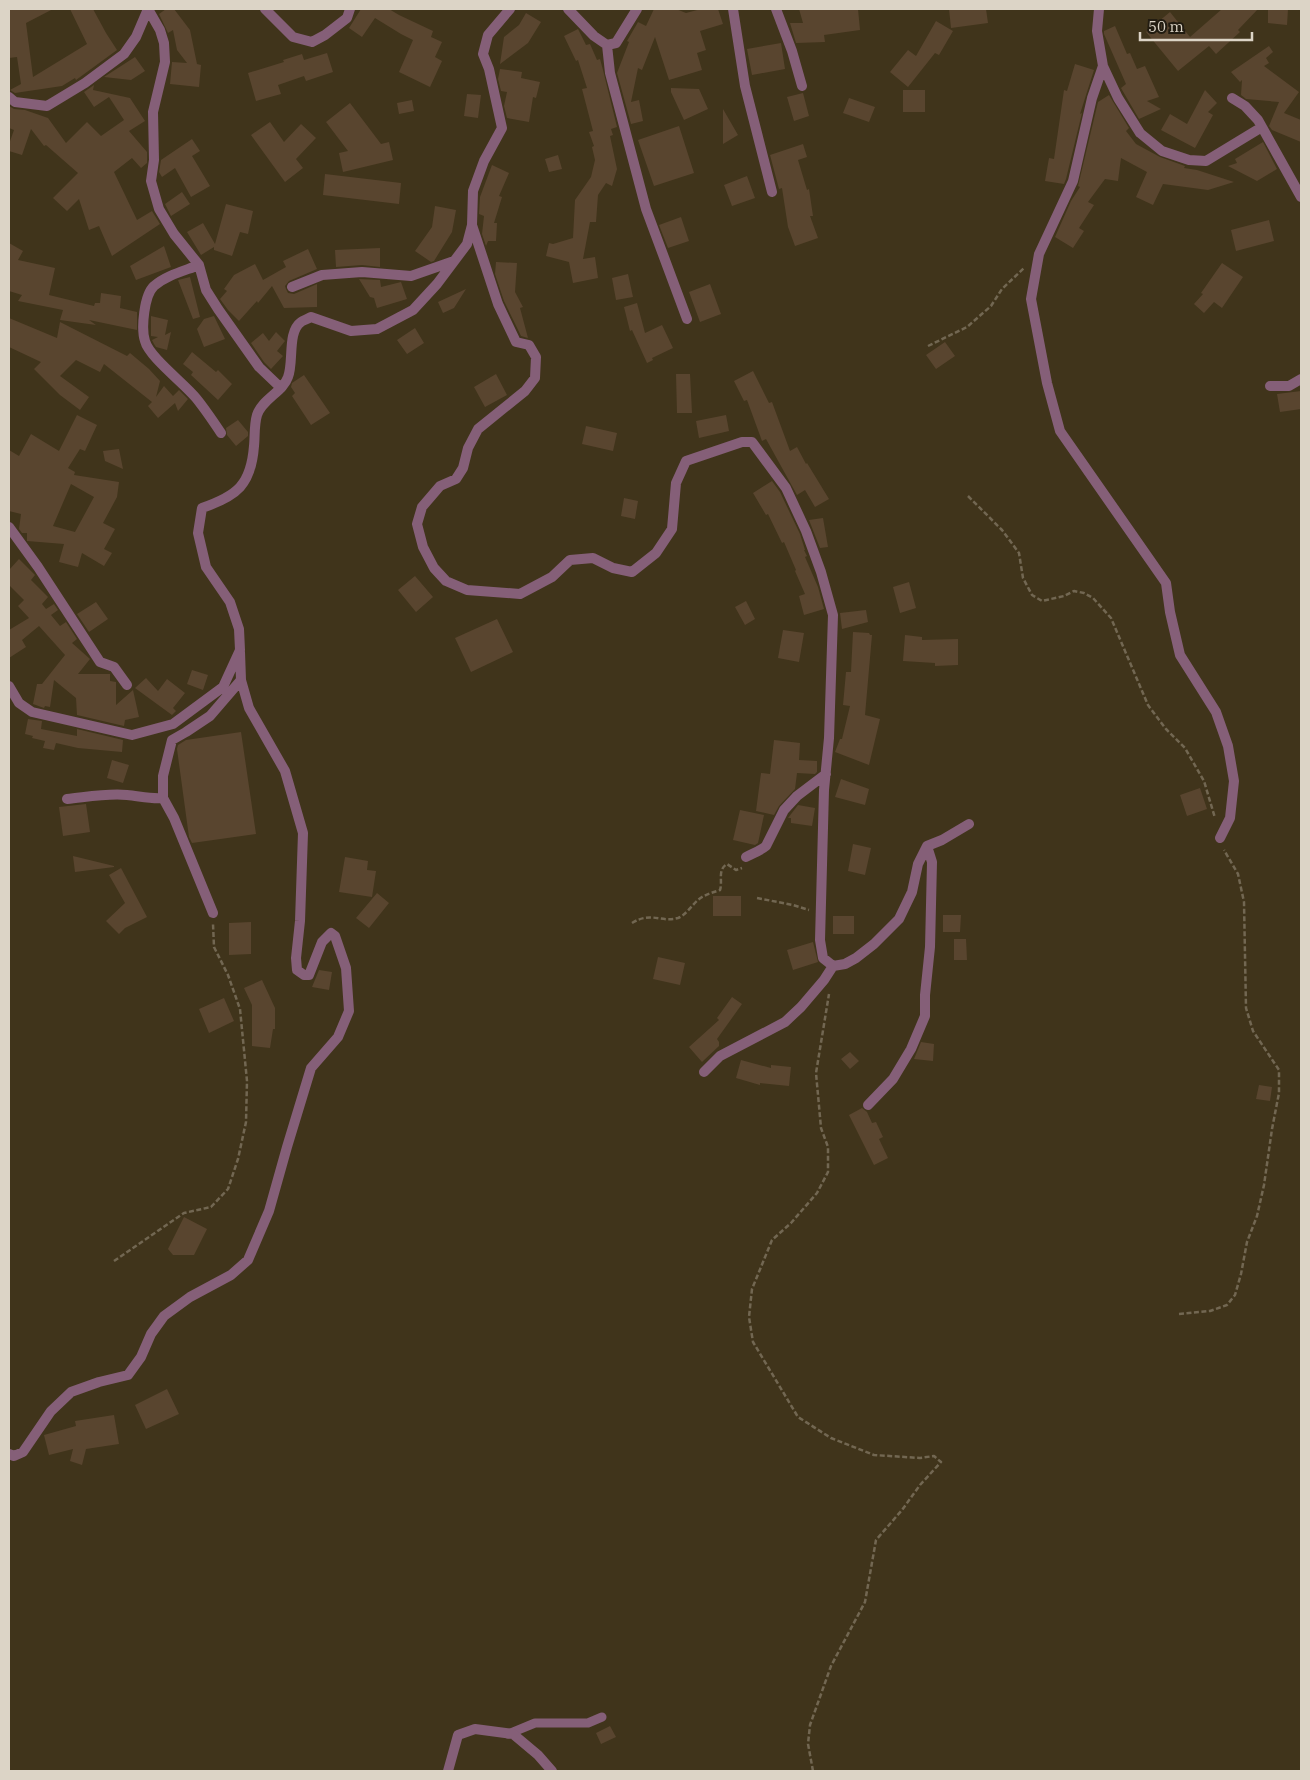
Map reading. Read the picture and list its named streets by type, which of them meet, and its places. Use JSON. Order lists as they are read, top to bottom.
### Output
{
  "scale_bar": "50 m"
}
